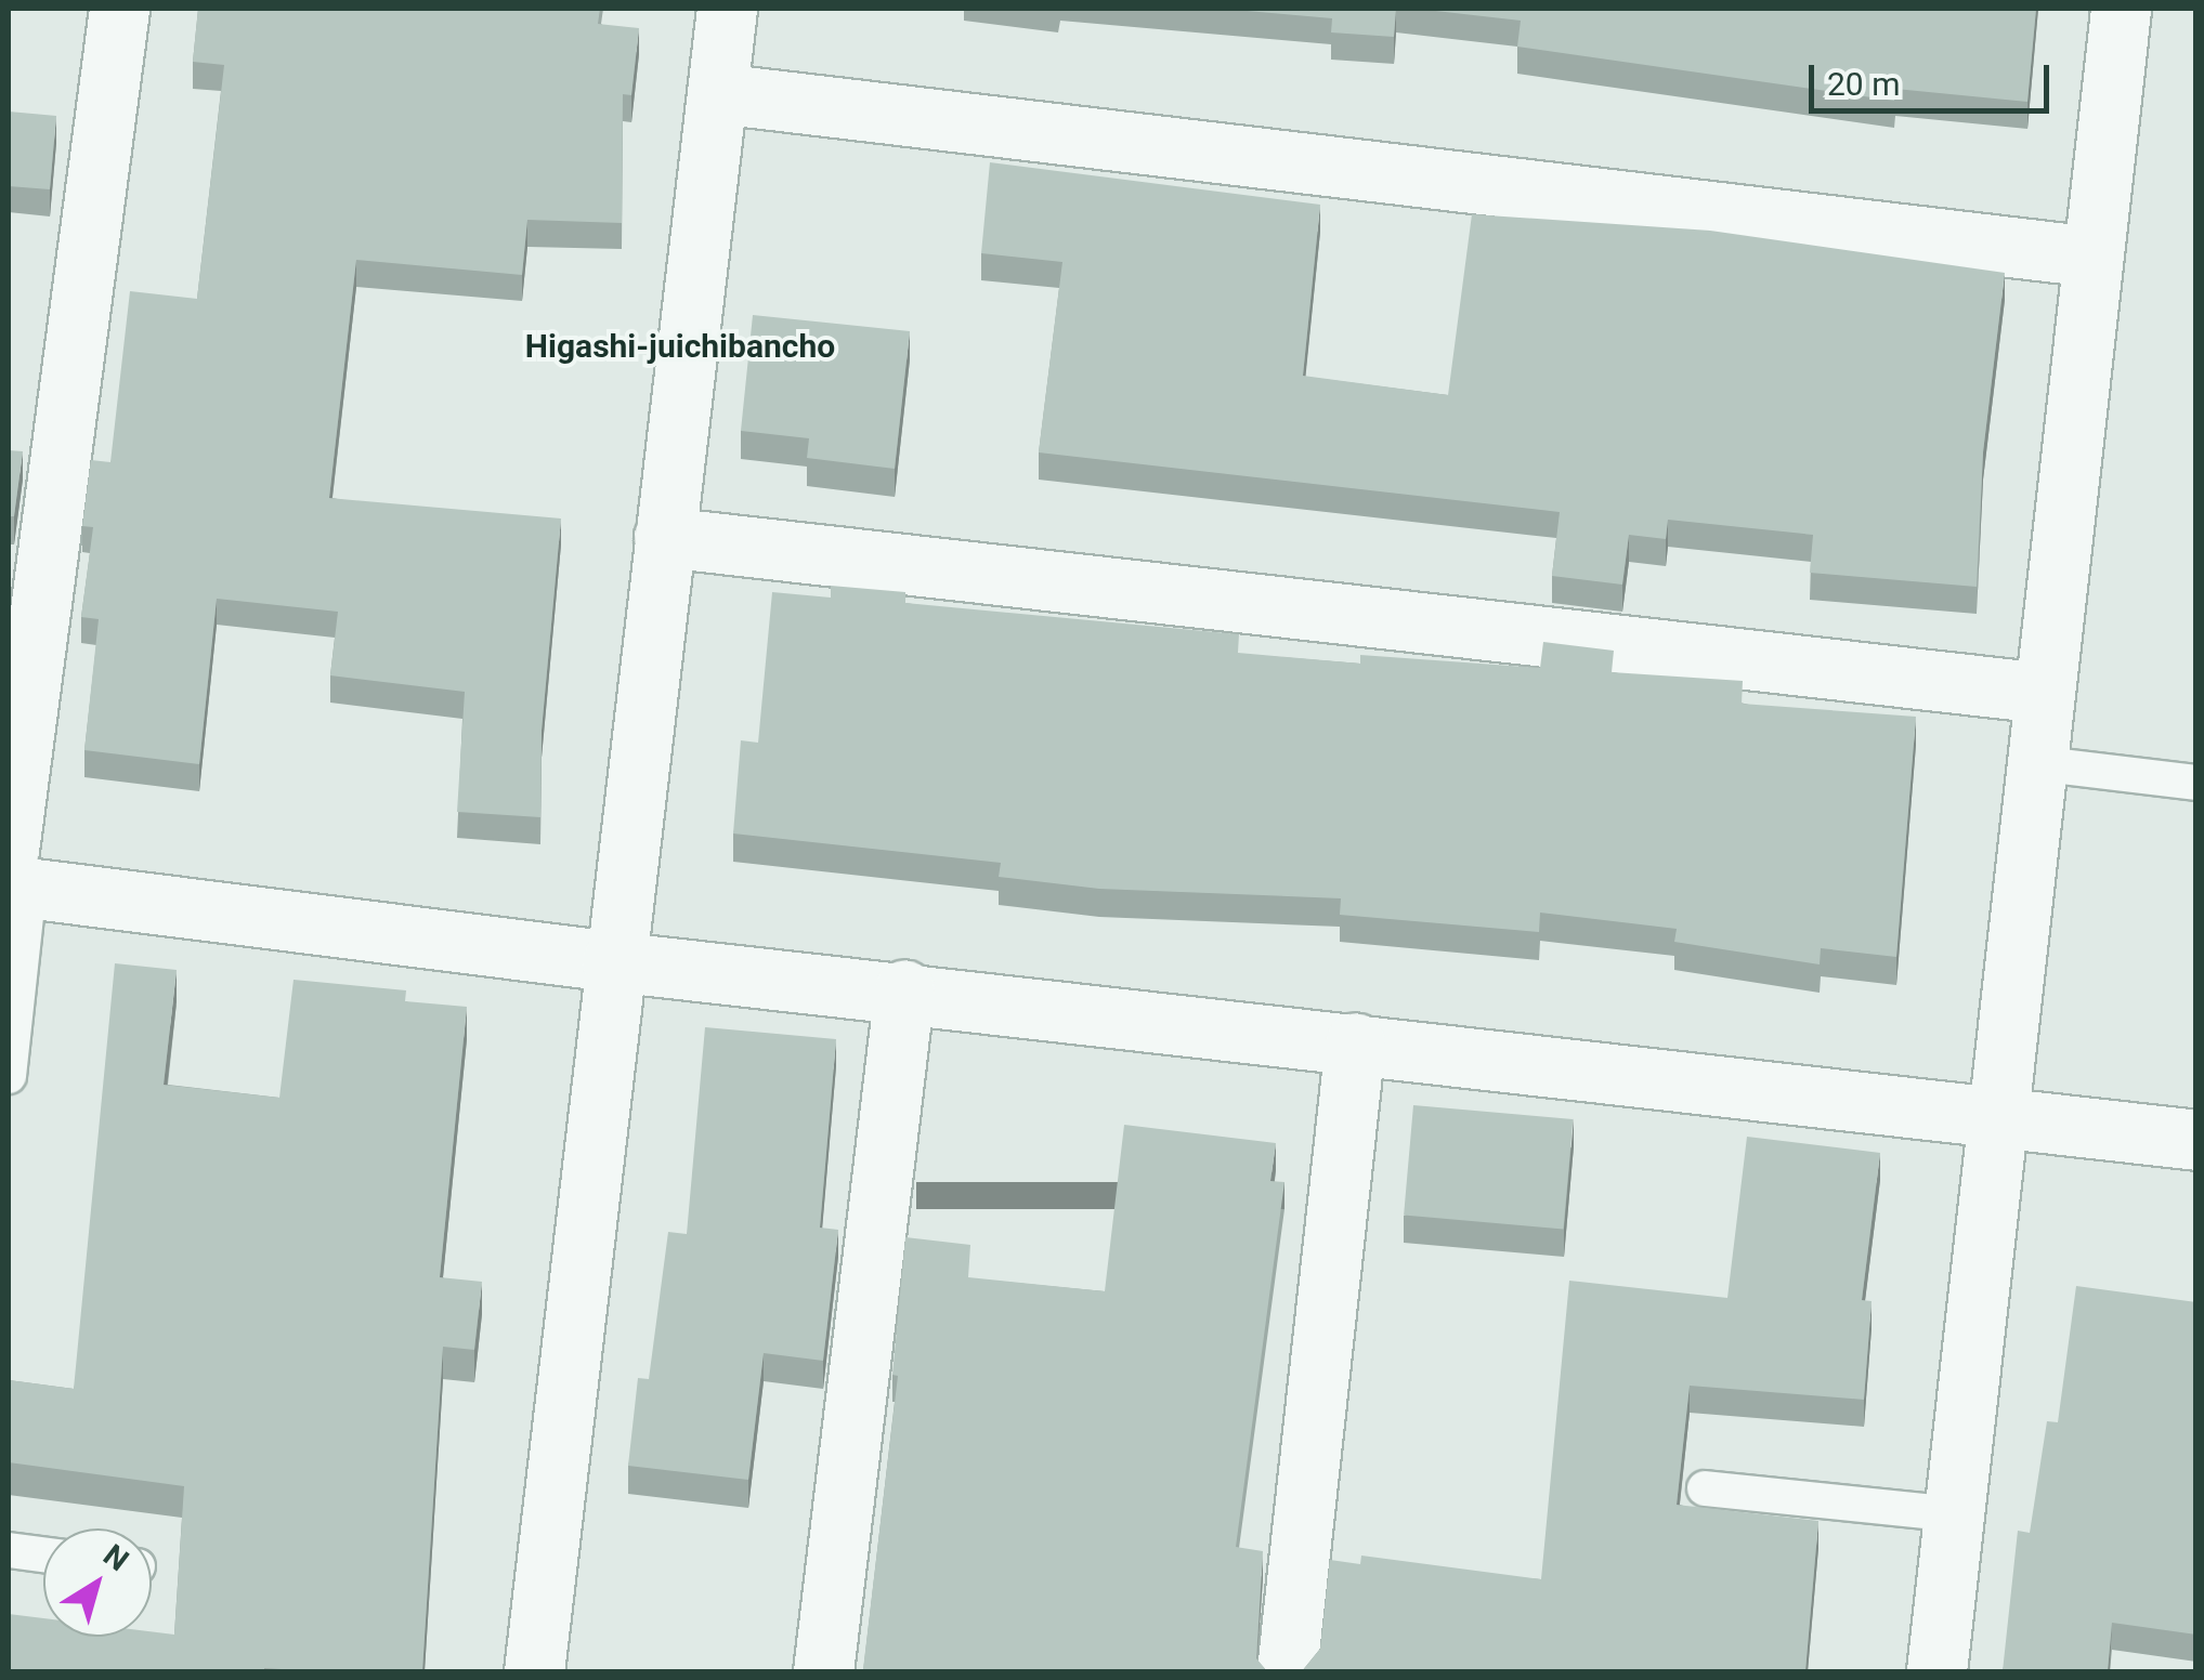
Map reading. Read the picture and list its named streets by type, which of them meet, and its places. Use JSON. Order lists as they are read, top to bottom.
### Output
{
  "districts": ["Higashi-juichibancho"],
  "scale_bar": "20 m",
  "north": "top right"
}
